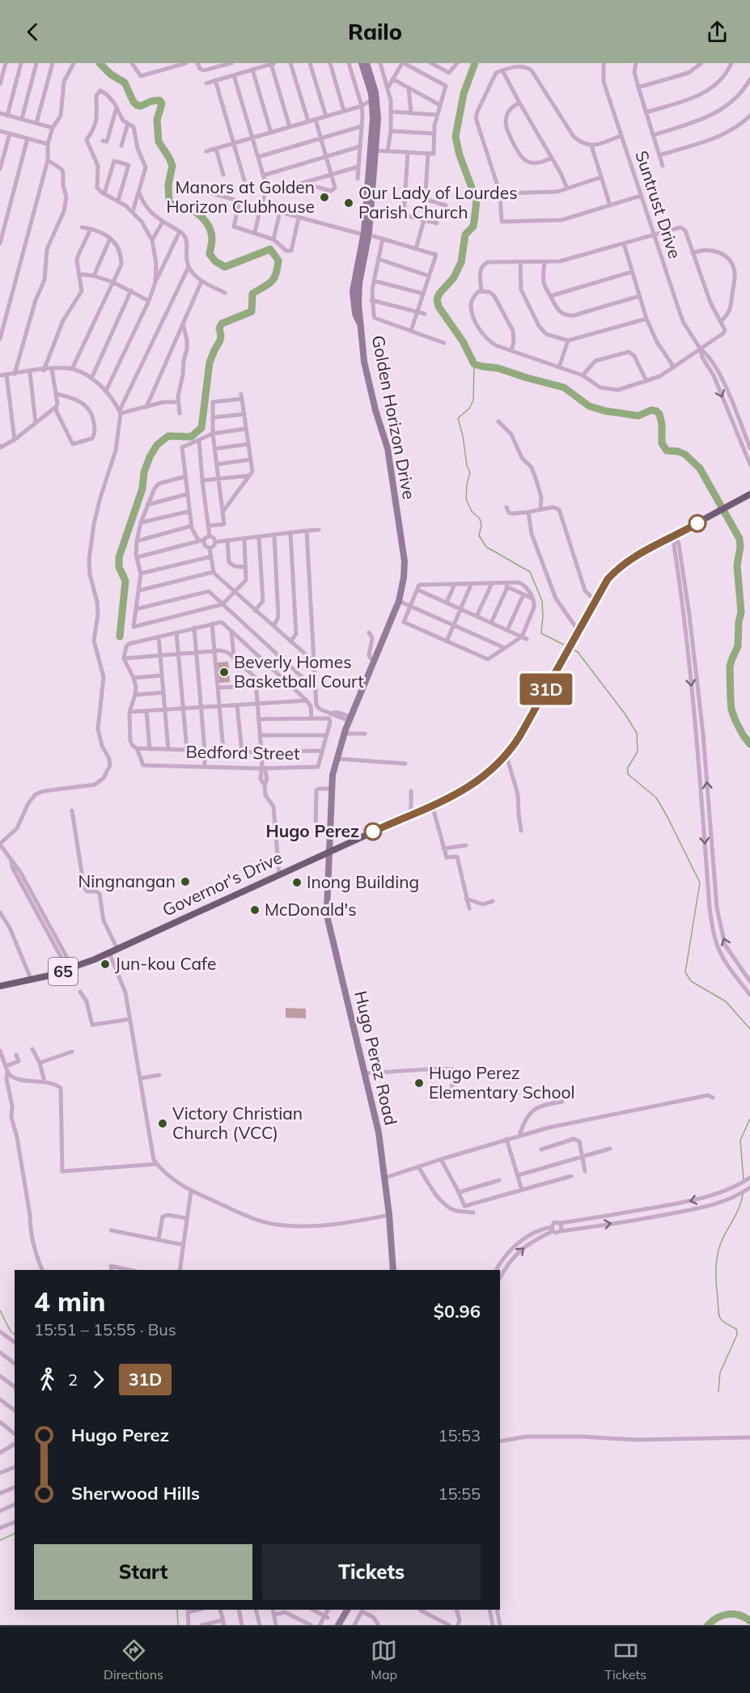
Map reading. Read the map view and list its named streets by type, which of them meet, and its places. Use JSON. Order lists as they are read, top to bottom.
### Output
{
  "streets": {
    "main road": ["Governor's Drive", "65"],
    "street": [
      "Suntrust Drive",
      "Golden Horizon Drive",
      "Bedford Street",
      "Hugo Perez Road"
    ]
  },
  "crossings": [
    ["Golden Horizon Drive", "Governor's Drive"],
    ["Golden Horizon Drive", "Hugo Perez Road"],
    ["Governor's Drive", "Hugo Perez Road"]
  ],
  "places": [
    "Manors at Golden Horizon Clubhouse",
    "Our Lady of Lourdes Parish Church",
    "Beverly Homes Basketball Court",
    "Hugo Perez",
    "Ningnangan",
    "Inong Building",
    "McDonald's",
    "Jun-kou Cafe",
    "Hugo Perez Elementary School",
    "Victory Christian Church (VCC)"
  ],
  "lines": ["bus line 31D"],
  "page": {
    "header": "Railo",
    "on_map": "31D",
    "heading": ["4 min", "15:51 – 15:55 · Bus", "$0.96"],
    "legs": ["2", "31D"],
    "list": [
      {
        "name": "Hugo Perez",
        "value": "15:53"
      },
      {
        "name": "Sherwood Hills",
        "value": "15:55"
      }
    ],
    "buttons": ["Start", "Tickets"],
    "tabs": ["Directions", "Map", "Tickets"]
  }
}
